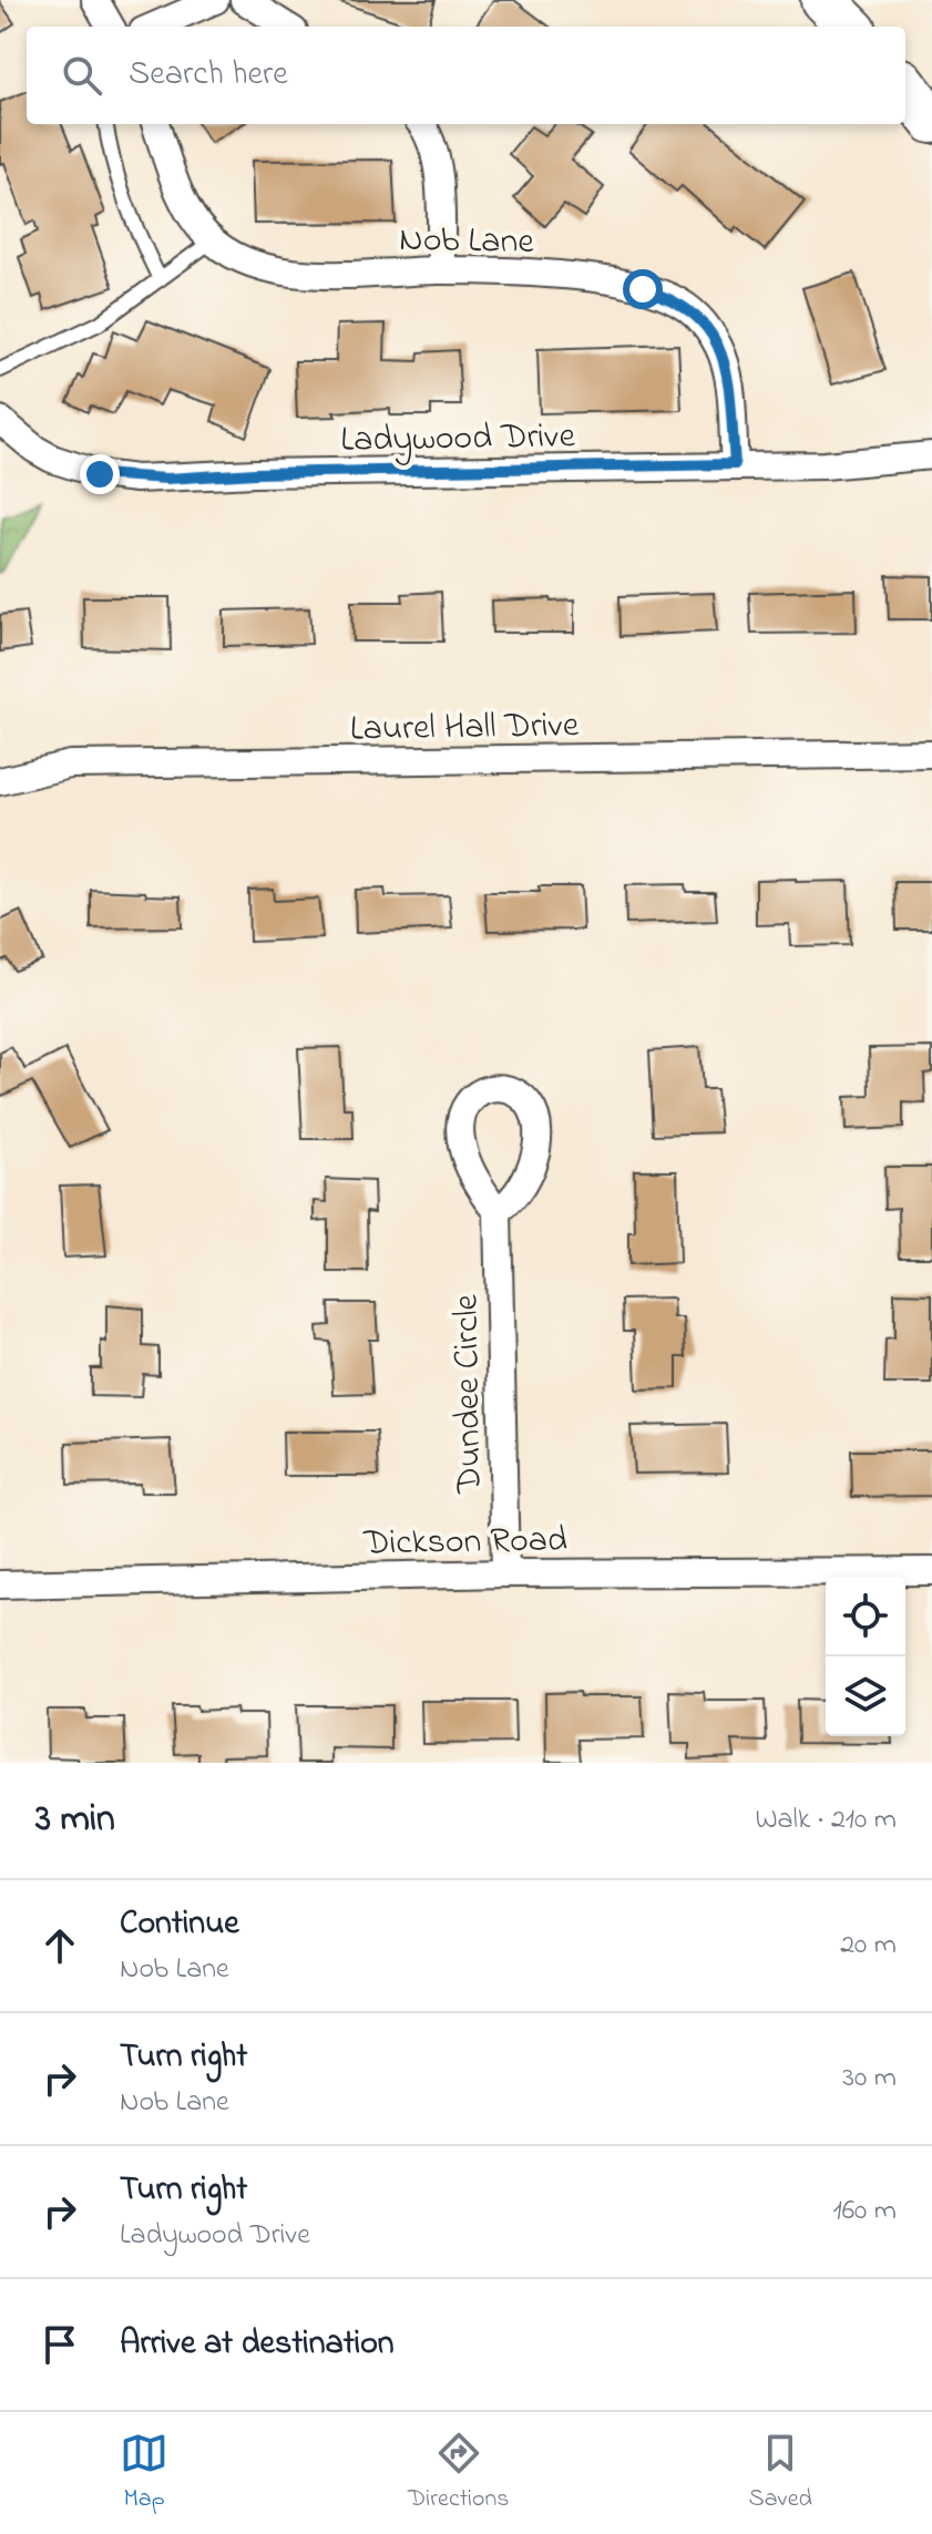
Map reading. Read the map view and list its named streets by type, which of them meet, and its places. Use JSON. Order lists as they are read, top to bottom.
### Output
{
  "streets": {
    "street": [
      "Nob Lane",
      "Ladywood Drive",
      "Laurel Hall Drive",
      "Dundee Circle",
      "Dickson Road"
    ]
  },
  "crossings": [
    ["Nob Lane", "Ladywood Drive"],
    ["Dundee Circle", "Dickson Road"]
  ],
  "page": {
    "search": "Search here",
    "heading": ["3 min", "Walk · 210 m"],
    "list": [
      ["Continue", "Nob Lane", "20 m"],
      ["Turn right", "Nob Lane", "30 m"],
      ["Turn right", "Ladywood Drive", "160 m"],
      "Arrive at destination"
    ],
    "nav": ["Map", "Directions", "Saved"]
  }
}
